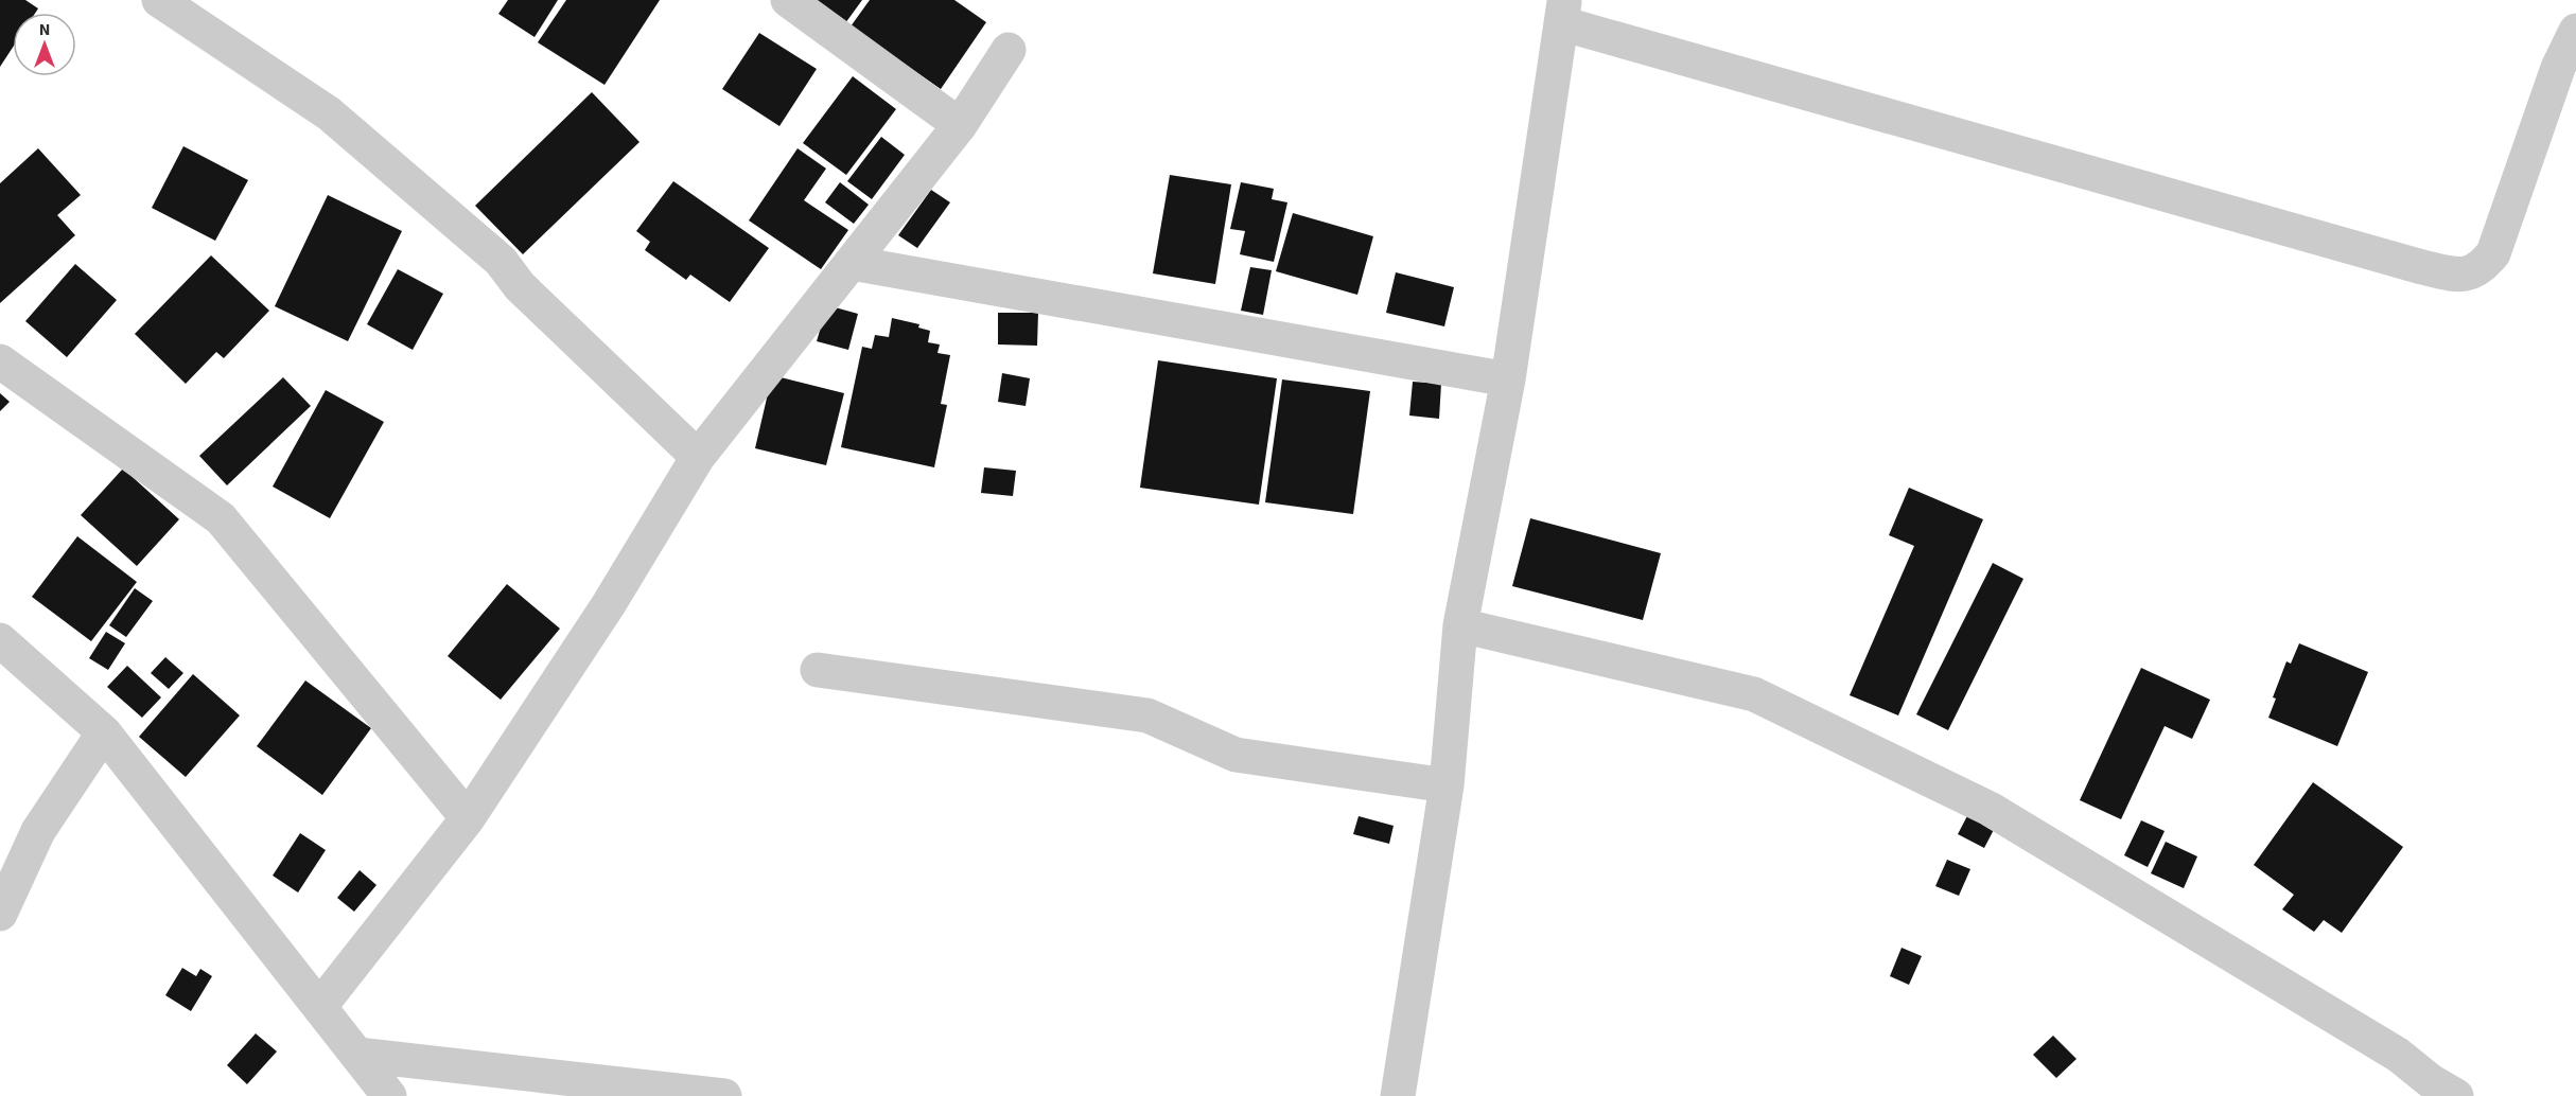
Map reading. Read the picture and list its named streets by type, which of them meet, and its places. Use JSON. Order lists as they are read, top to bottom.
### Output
{
  "north": "top"
}
